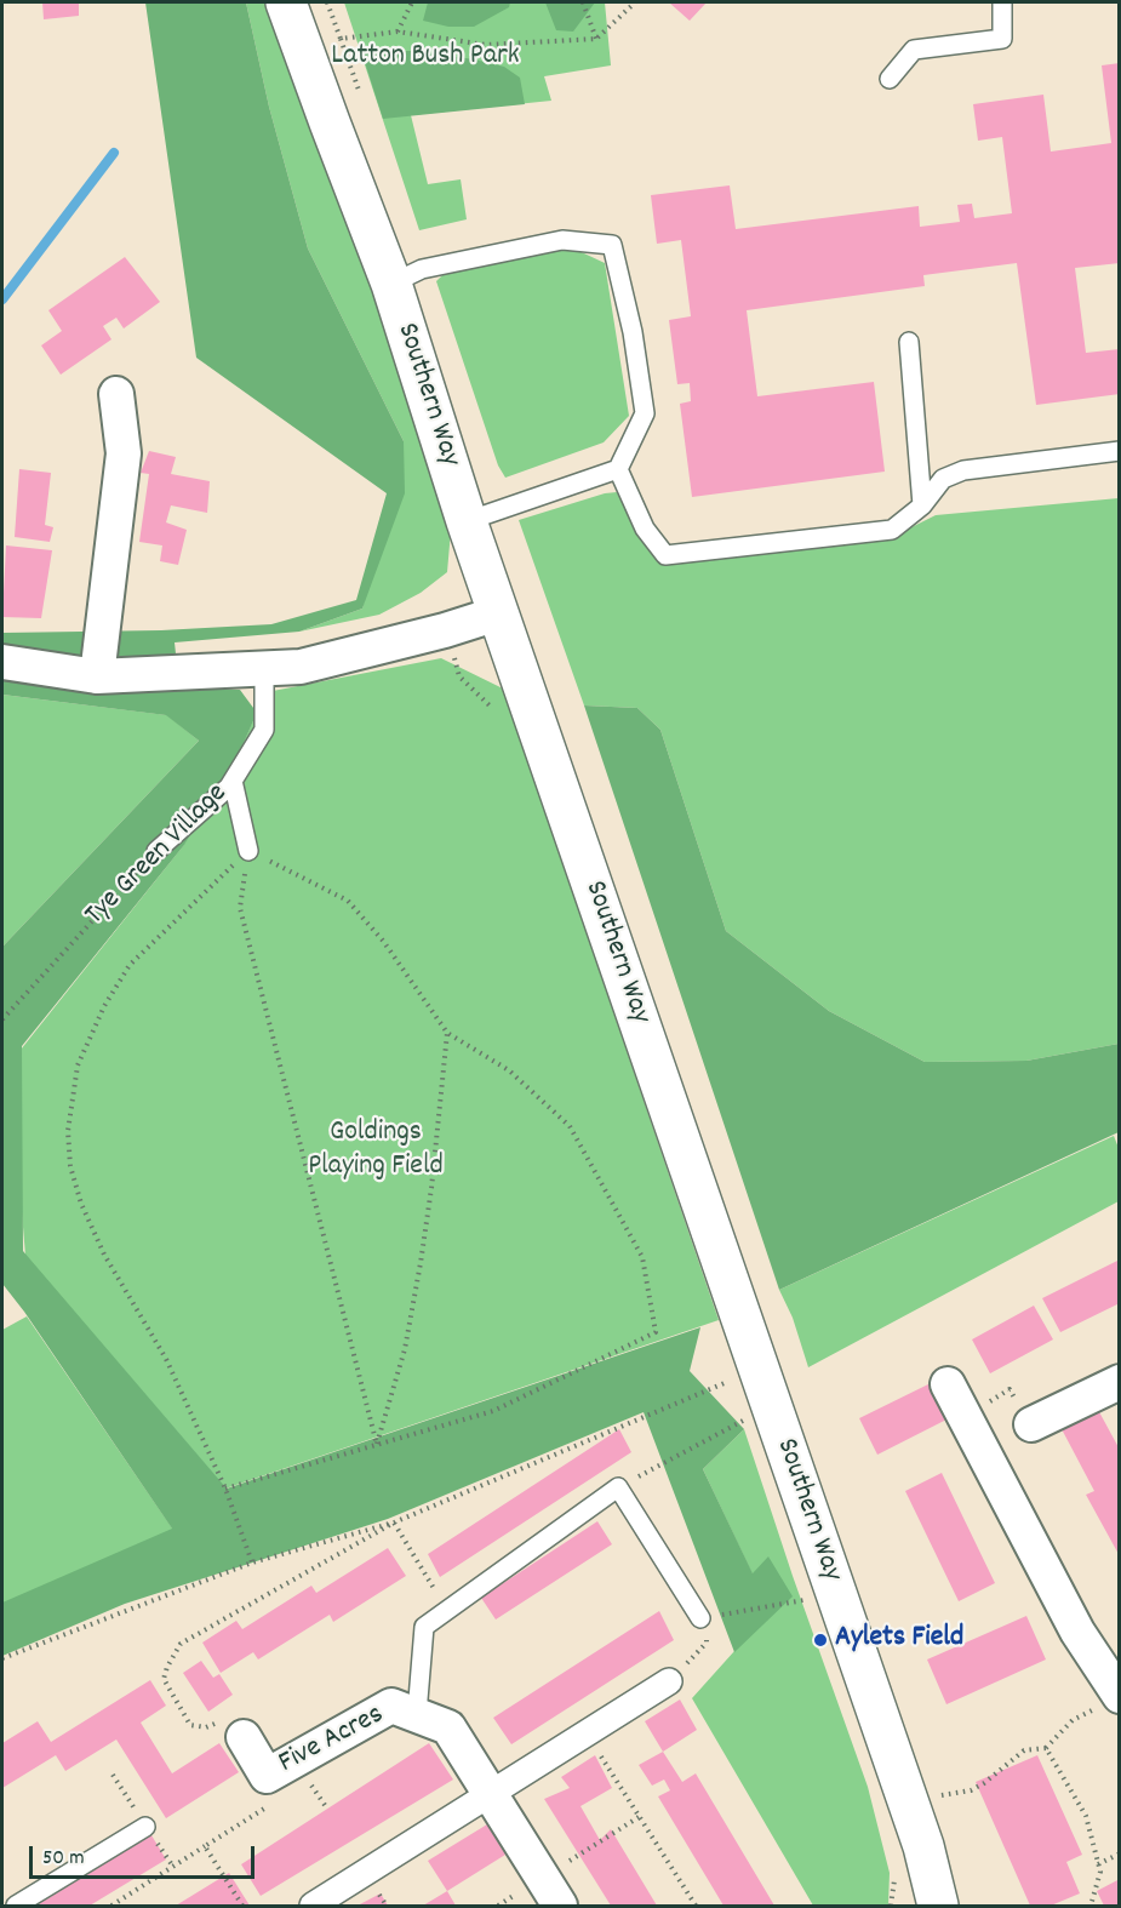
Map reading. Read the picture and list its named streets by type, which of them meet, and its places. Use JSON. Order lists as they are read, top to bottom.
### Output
{
  "streets": {
    "main road": ["Southern Way"],
    "street": ["Five Acres"],
    "lane": ["Tye Green Village"]
  },
  "parks": ["Latton Bush Park", "Goldings Playing Field"],
  "places": ["Aylets Field"],
  "scale_bar": "50 m"
}
